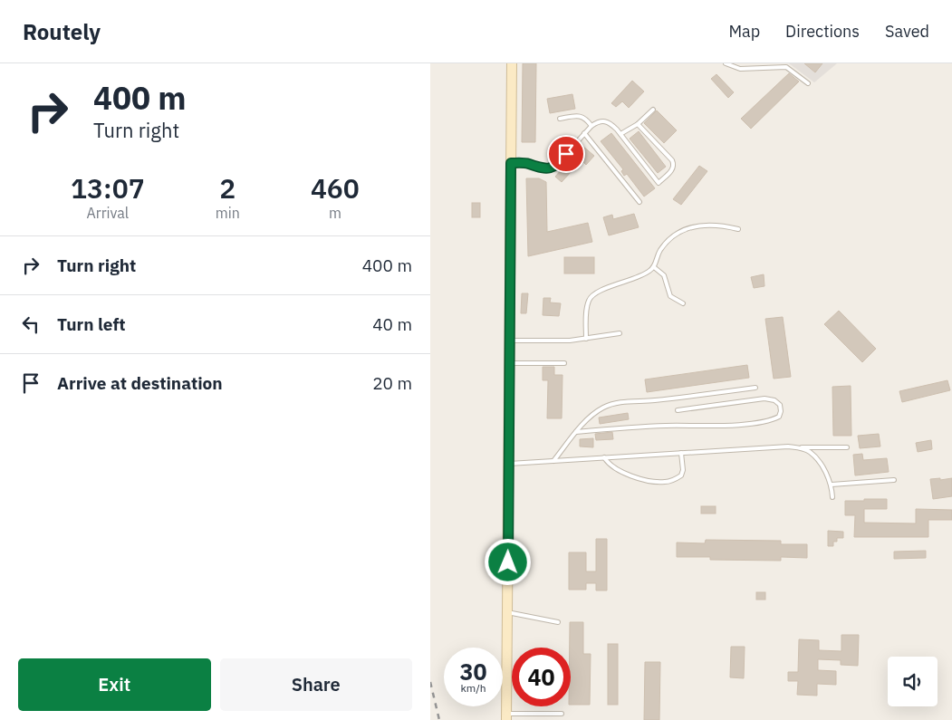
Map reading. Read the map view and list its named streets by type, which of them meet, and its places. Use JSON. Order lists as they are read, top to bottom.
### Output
{
  "page": {
    "header": "Routely",
    "nav": ["Map", "Directions", "Saved"],
    "turn": ["400 m", "Turn right"],
    "eta": [
      "13:07",
      "Arrival",
      "2",
      "min",
      "460",
      "m"
    ],
    "list": [
      {
        "name": "Turn right",
        "value": "400 m"
      },
      {
        "name": "Turn left",
        "value": "40 m"
      },
      {
        "name": "Arrive at destination",
        "value": "20 m"
      }
    ],
    "speed": "30 km/h",
    "limit": "40",
    "buttons": ["Exit", "Share"]
  }
}
